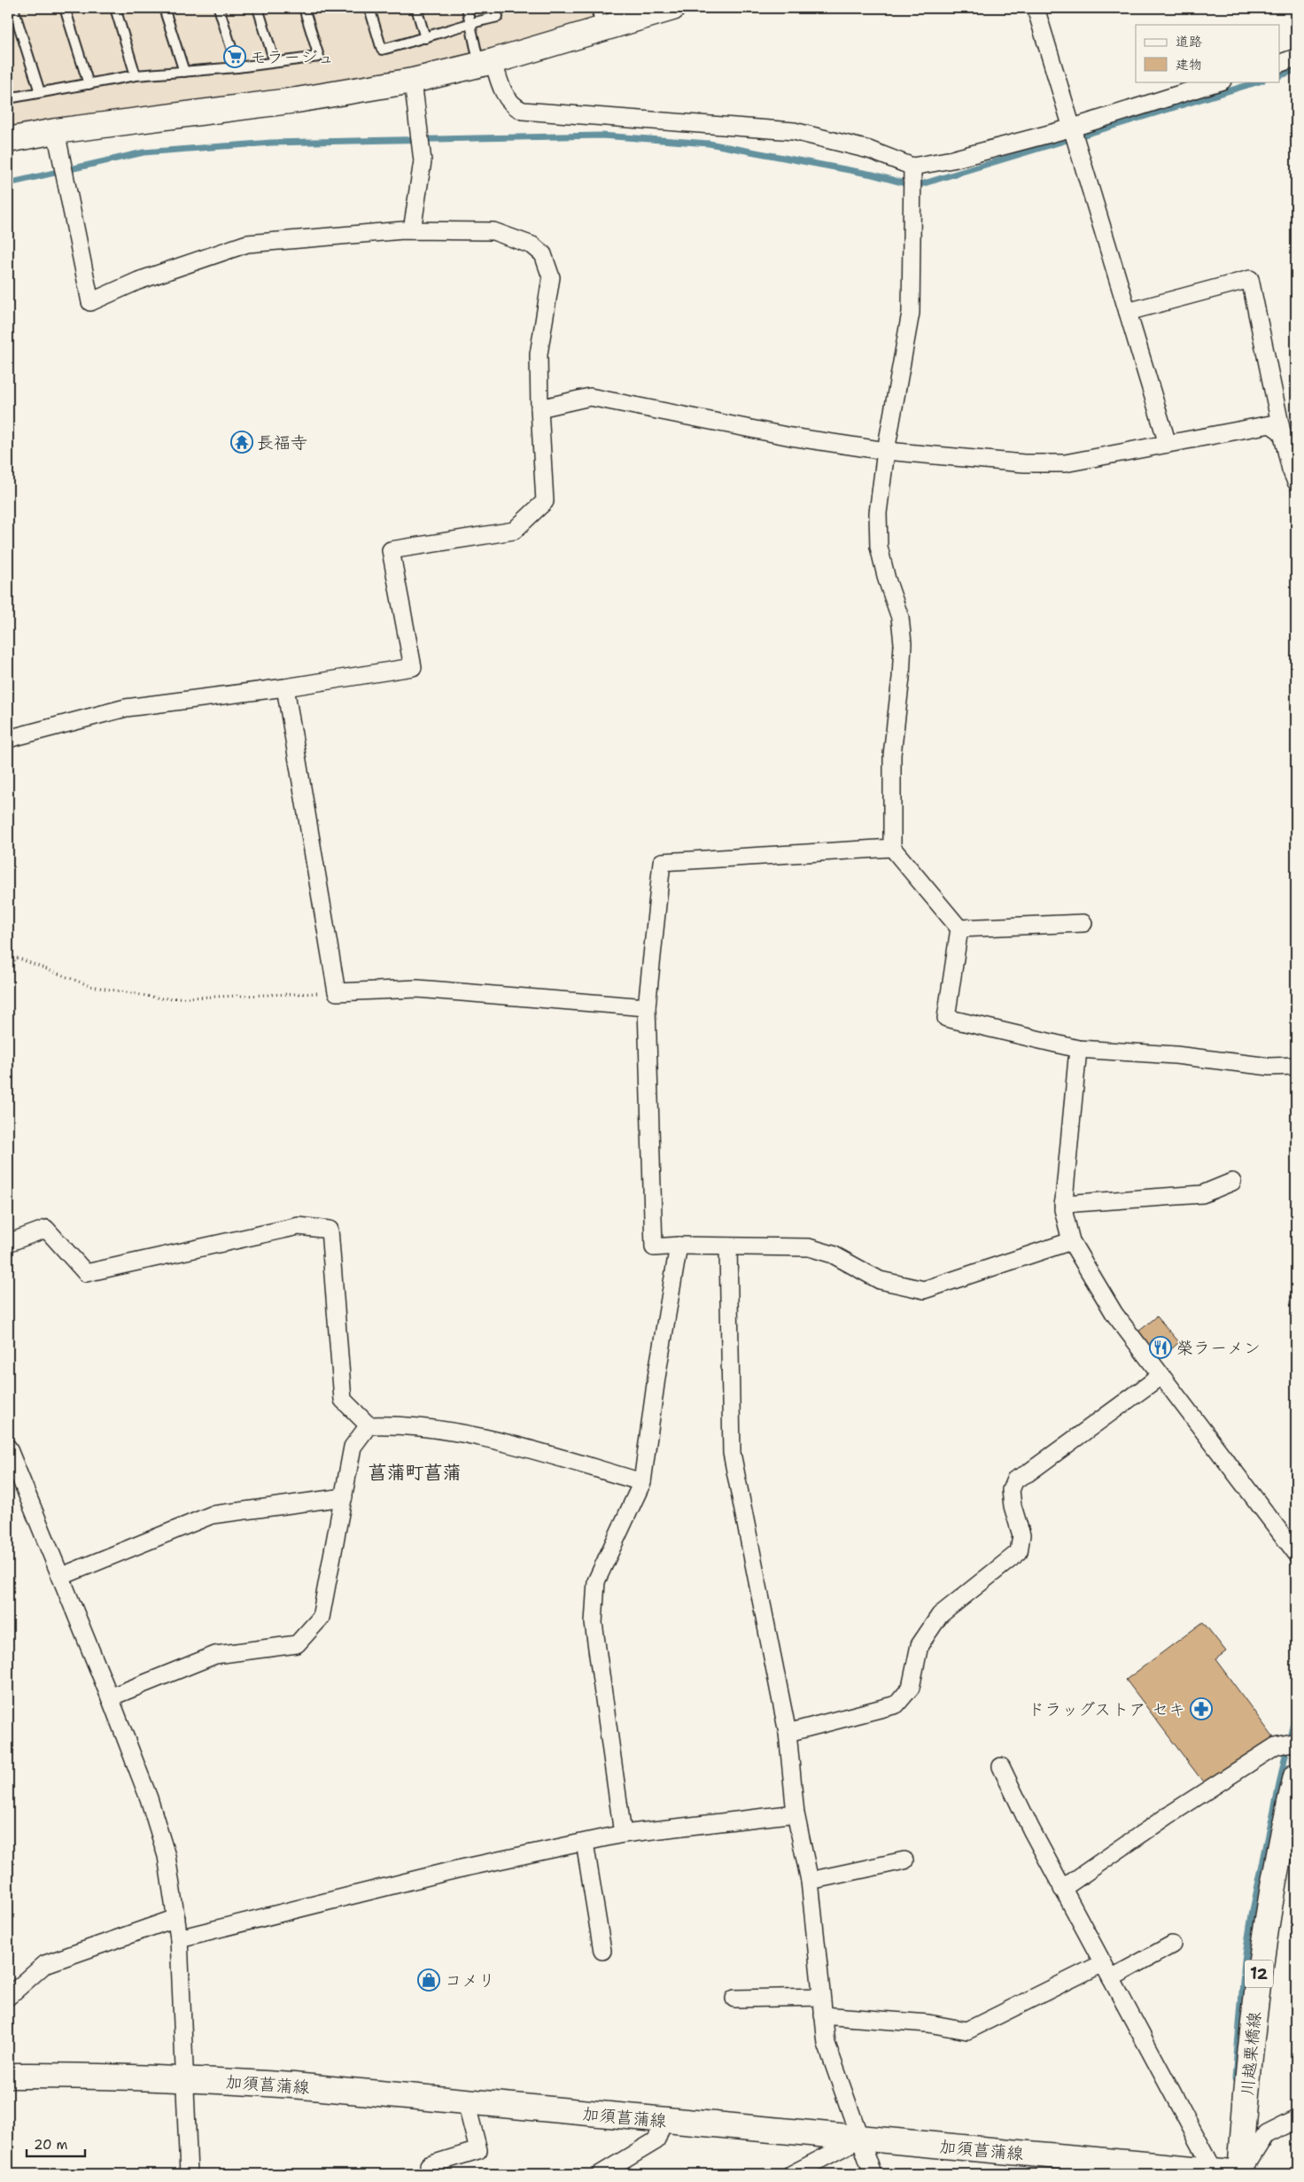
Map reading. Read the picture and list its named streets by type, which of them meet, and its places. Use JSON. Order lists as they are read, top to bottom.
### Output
{
  "streets": {
    "main road": ["12", "川越栗橋線", "加須菖蒲線"]
  },
  "crossings": [
    ["川越栗橋線", "加須菖蒲線"]
  ],
  "districts": ["菖蒲町菖蒲"],
  "places": {
    "supermarket": ["モラージュ"],
    "temple": ["長福寺"],
    "restaurant": ["榮ラーメン"],
    "pharmacy": ["ドラッグストア セキ"],
    "shop": ["コメリ"]
  },
  "legend": ["道路", "建物"],
  "scale_bar": "20 m"
}
